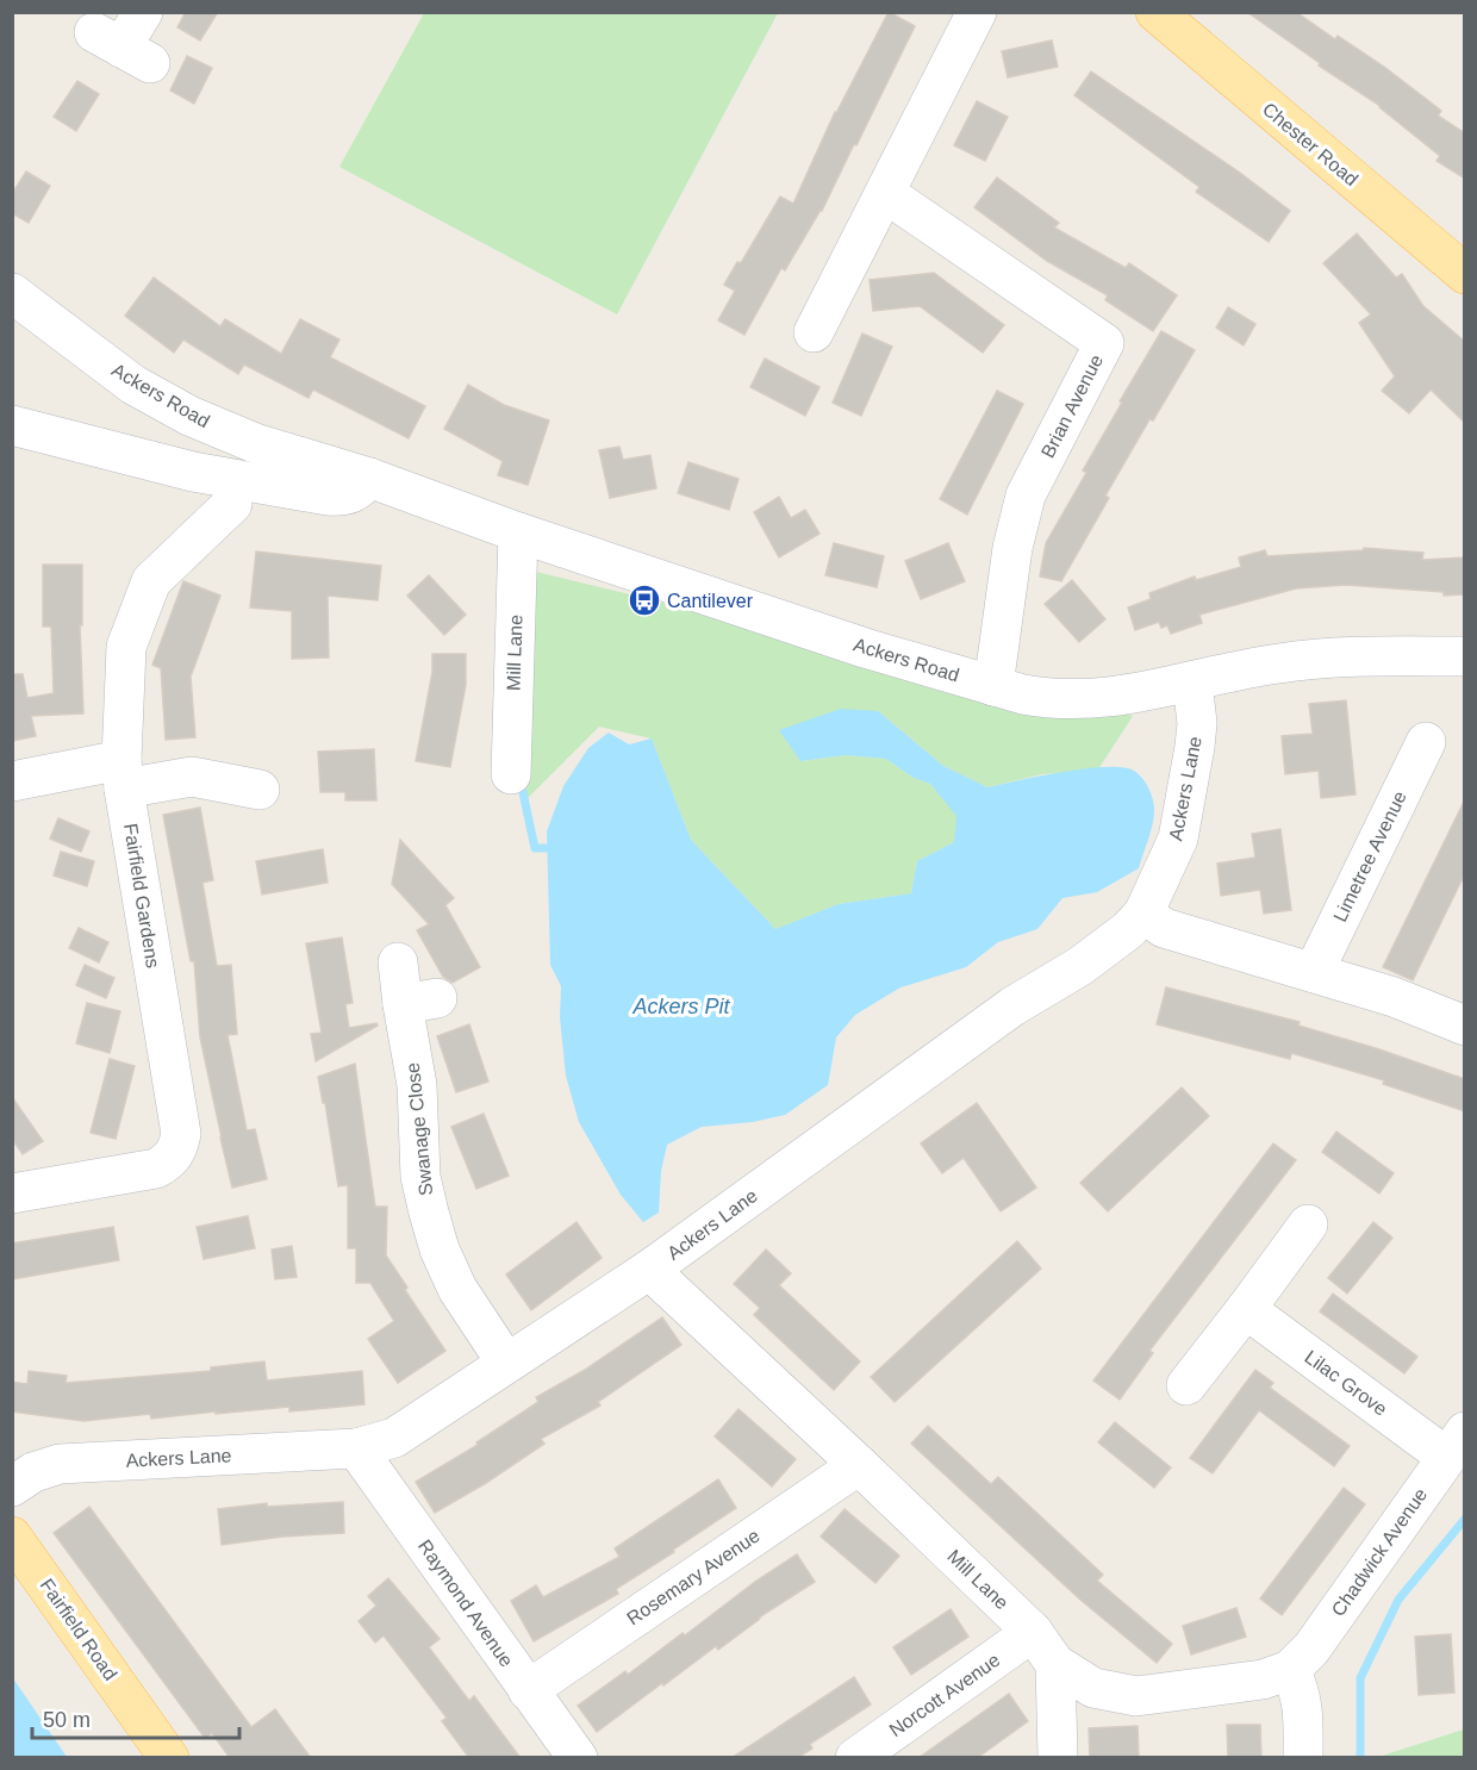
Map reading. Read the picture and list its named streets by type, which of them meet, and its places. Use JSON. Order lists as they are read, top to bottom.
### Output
{
  "streets": {
    "main road": ["Chester Road", "Fairfield Road"],
    "street": [
      "Ackers Road",
      "Brian Avenue",
      "Mill Lane",
      "Ackers Lane",
      "Limetree Avenue",
      "Fairfield Gardens",
      "Swanage Close",
      "Lilac Grove",
      "Chadwick Avenue",
      "Rosemary Avenue",
      "Raymond Avenue",
      "Norcott Avenue"
    ]
  },
  "crossings": [
    ["Ackers Road", "Brian Avenue"],
    ["Ackers Road", "Mill Lane"],
    ["Ackers Road", "Ackers Lane"],
    ["Mill Lane", "Ackers Lane"],
    ["Mill Lane", "Chadwick Avenue"],
    ["Mill Lane", "Rosemary Avenue"],
    ["Mill Lane", "Norcott Avenue"],
    ["Ackers Lane", "Swanage Close"],
    ["Ackers Lane", "Raymond Avenue"],
    ["Lilac Grove", "Chadwick Avenue"],
    ["Rosemary Avenue", "Raymond Avenue"]
  ],
  "water": ["Ackers Pit"],
  "places": {
    "bus stop": ["Cantilever"]
  },
  "scale_bar": "50 m"
}
